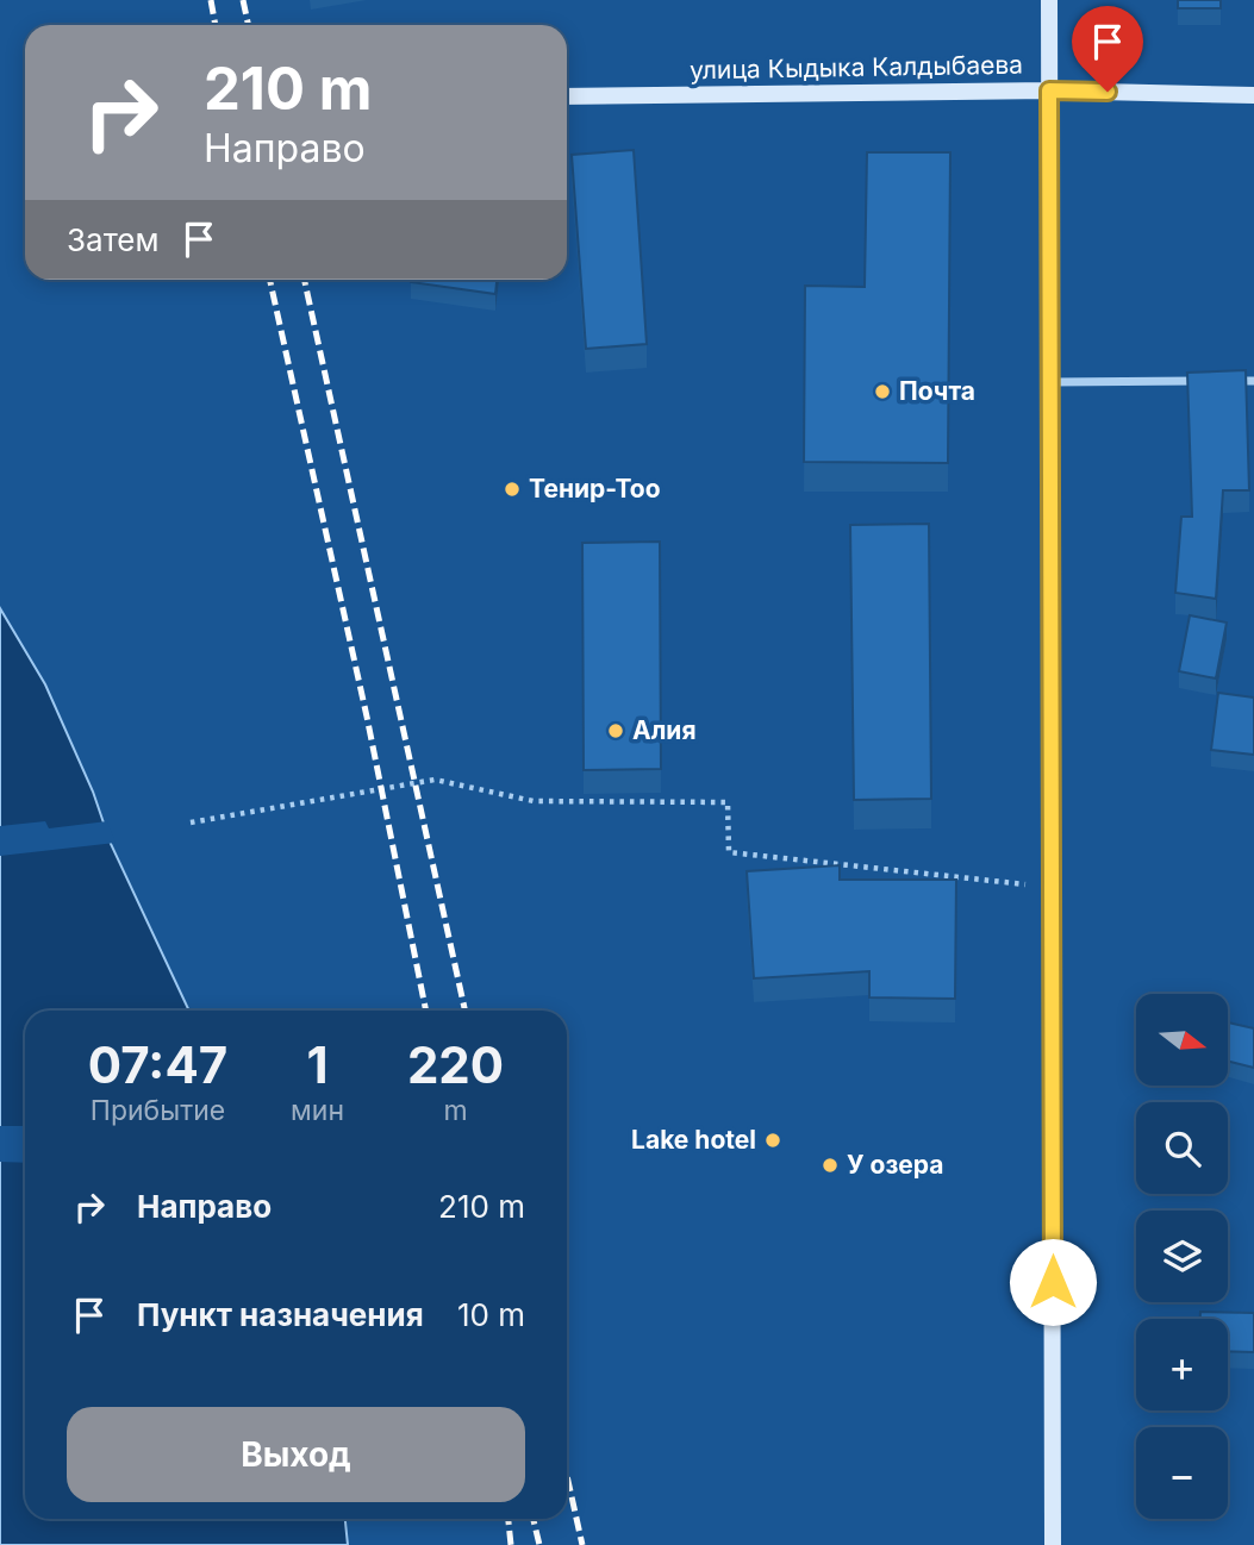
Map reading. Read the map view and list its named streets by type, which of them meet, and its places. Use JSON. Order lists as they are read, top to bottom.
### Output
{
  "streets": {
    "street": ["улица Кыдыка Калдыбаева"]
  },
  "places": [
    "Почта",
    "Тенир-Тоо",
    "Алия",
    "Lake hotel",
    "У озера"
  ],
  "north": "right",
  "page": {
    "turn": ["210 m", "Направо"],
    "then": "Затем",
    "map_buttons": ["+", "−"],
    "eta": [
      "07:47",
      "Прибытие",
      "1",
      "мин",
      "220",
      "m"
    ],
    "list": [
      {
        "name": "Направо",
        "value": "210 m"
      },
      {
        "name": "Пункт назначения",
        "value": "10 m"
      }
    ],
    "buttons": "Выход"
  }
}
